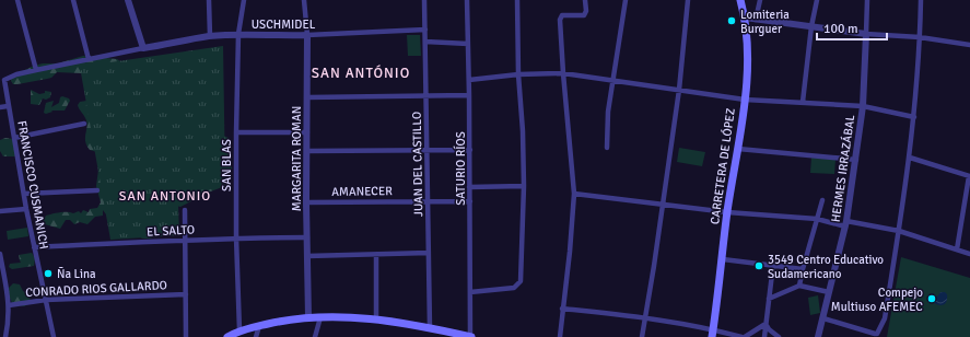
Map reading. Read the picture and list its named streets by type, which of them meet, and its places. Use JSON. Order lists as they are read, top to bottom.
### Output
{
  "streets": {
    "main road": ["CARRETERA DE LÓPEZ"],
    "street": [
      "USCHMIDEL",
      "MARGARITA ROMAN",
      "JUAN DEL CASTILLO",
      "SAN BLAS",
      "SATURIO RÍOS",
      "HERMES IRRAZÁBAL",
      "FRANCISCO CUSMANICH",
      "AMANECER",
      "EL SALTO",
      "CONRADO RIOS GALLARDO"
    ]
  },
  "crossings": [
    ["USCHMIDEL", "MARGARITA ROMAN"],
    ["USCHMIDEL", "JUAN DEL CASTILLO"],
    ["USCHMIDEL", "SAN BLAS"],
    ["MARGARITA ROMAN", "AMANECER"],
    ["MARGARITA ROMAN", "EL SALTO"],
    ["JUAN DEL CASTILLO", "AMANECER"],
    ["SAN BLAS", "EL SALTO"],
    ["SATURIO RÍOS", "AMANECER"],
    ["FRANCISCO CUSMANICH", "EL SALTO"],
    ["FRANCISCO CUSMANICH", "CONRADO RIOS GALLARDO"]
  ],
  "districts": ["SAN ANTÓNIO", "SAN ANTONIO"],
  "places": [
    "Lomiteria Burguer",
    "3549 Centro Educativo Sudamericano",
    "Ña Lina",
    "Compejo Multiuso AFEMEC"
  ],
  "scale_bar": "100 m"
}
